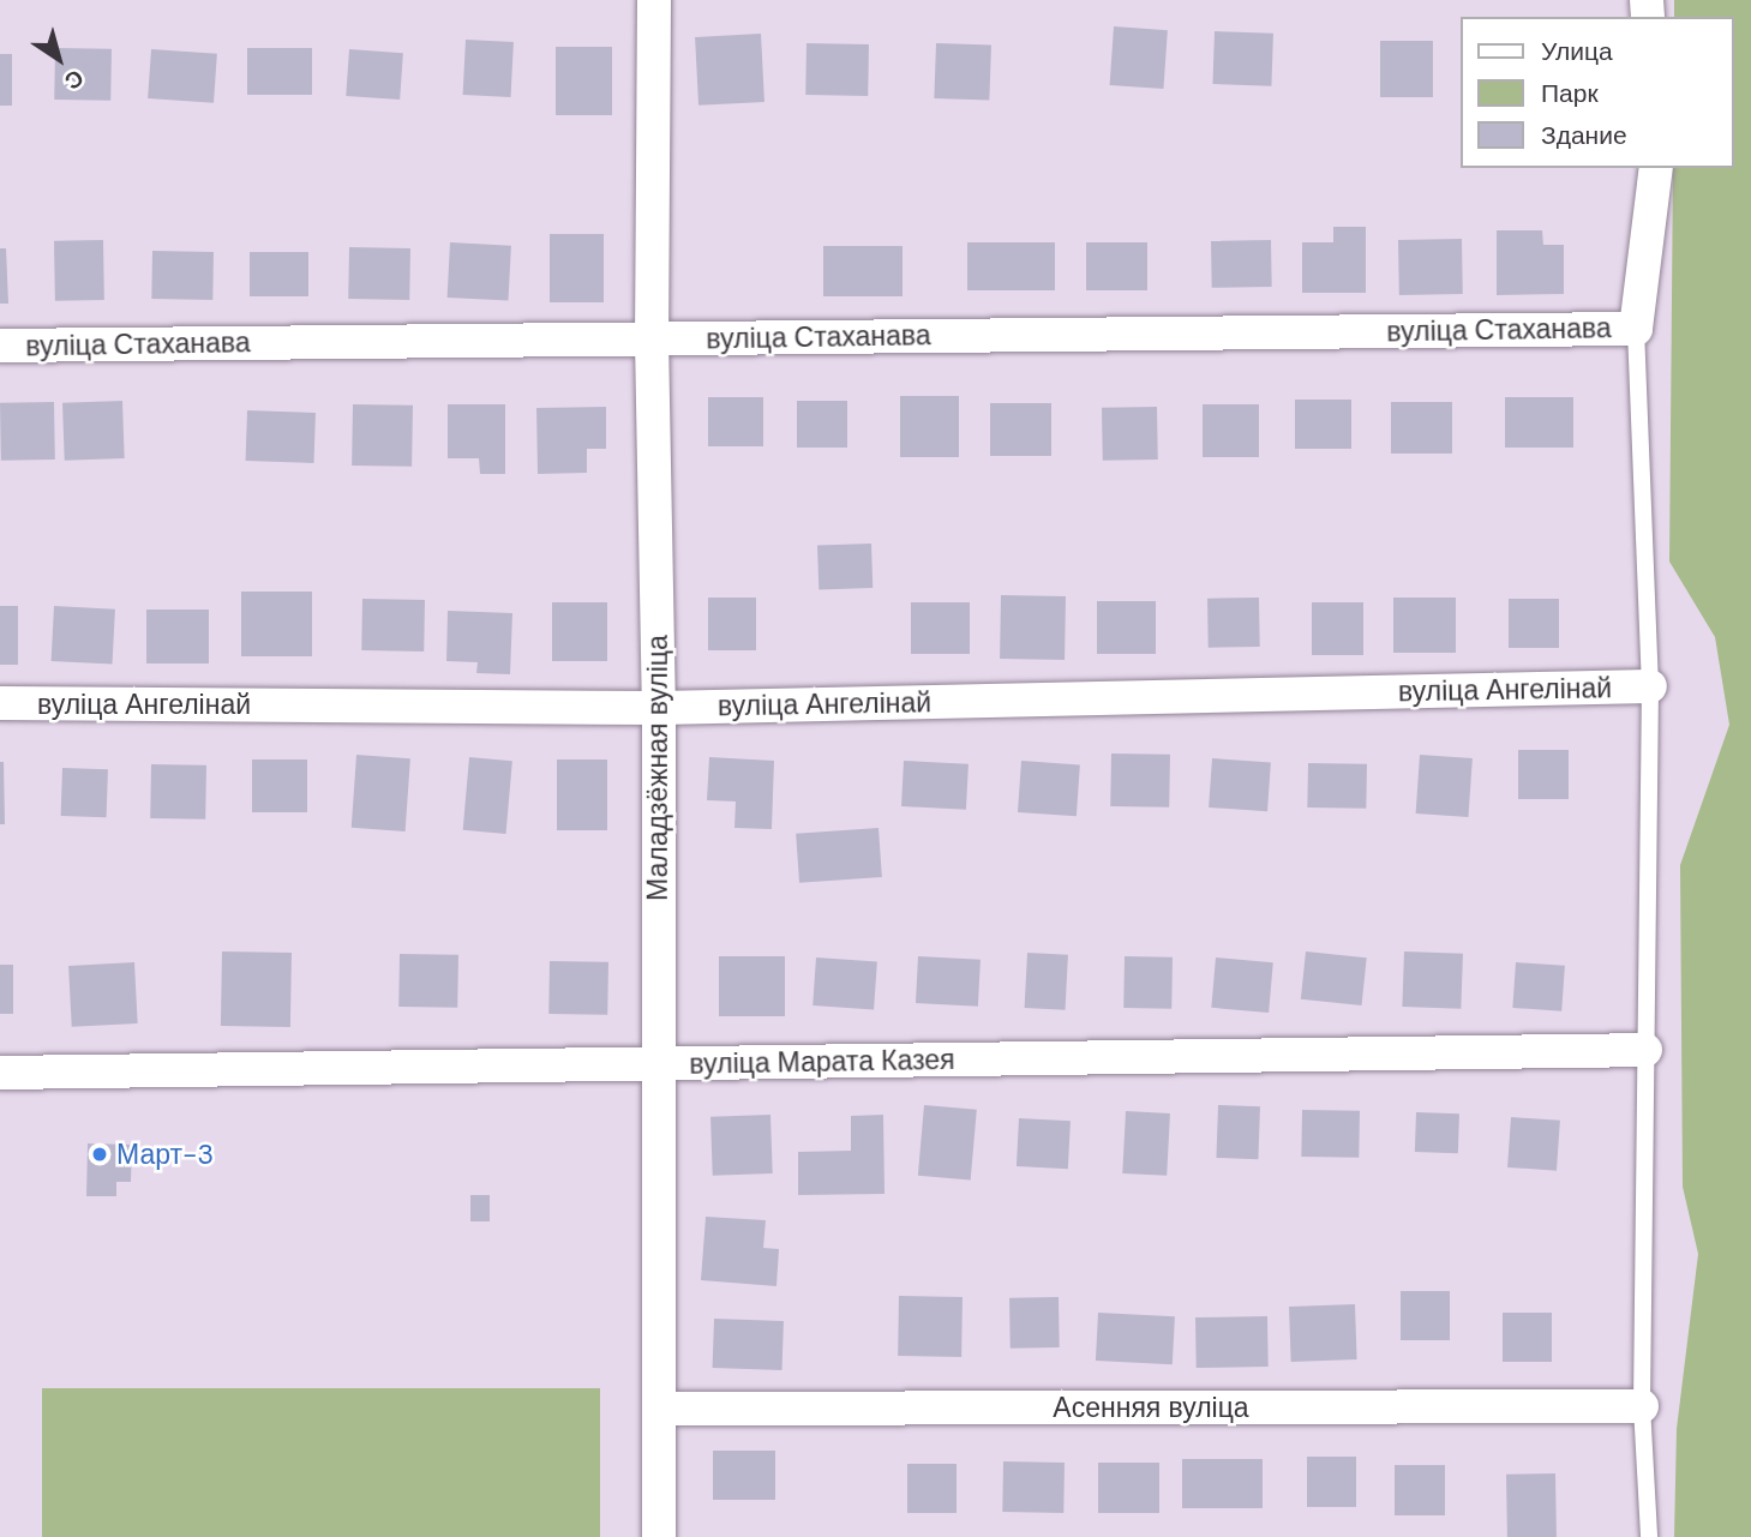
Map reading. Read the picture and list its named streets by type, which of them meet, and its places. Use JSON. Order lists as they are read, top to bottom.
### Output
{
  "streets": {
    "street": [
      "вуліца Стаханава",
      "вуліца Ангелінай",
      "Маладзёжная вуліца",
      "вуліца Марата Казея",
      "Асенняя вуліца"
    ]
  },
  "crossings": [
    ["вуліца Стаханава", "Маладзёжная вуліца"],
    ["вуліца Ангелінай", "Маладзёжная вуліца"],
    ["Маладзёжная вуліца", "вуліца Марата Казея"],
    ["Маладзёжная вуліца", "Асенняя вуліца"]
  ],
  "places": ["Март-3"],
  "legend": ["Улица", "Парк", "Здание"],
  "north": "bottom right"
}
